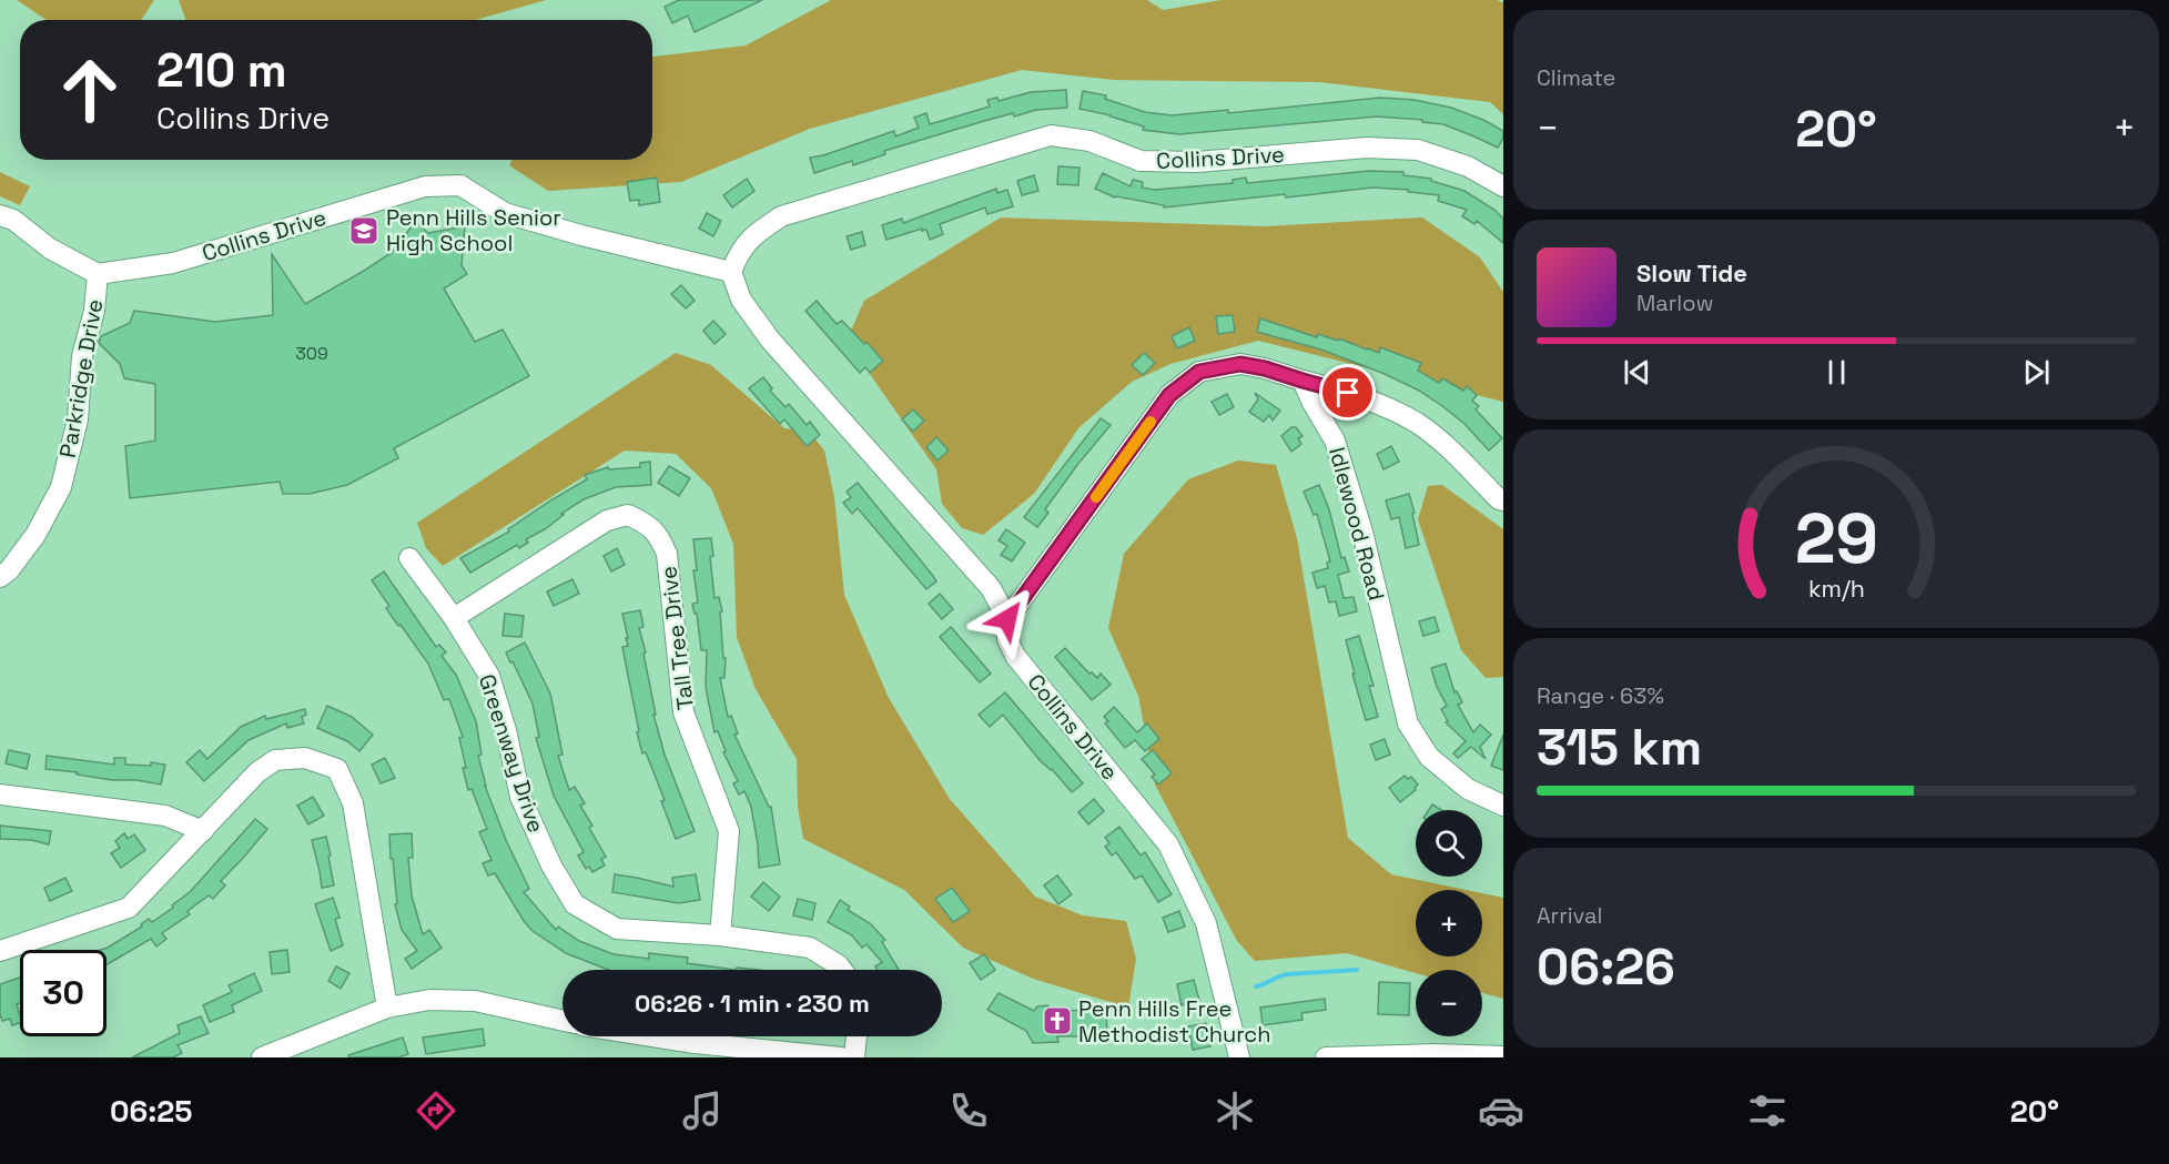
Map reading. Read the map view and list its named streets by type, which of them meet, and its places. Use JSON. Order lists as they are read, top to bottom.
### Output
{
  "streets": {
    "street": [
      "Collins Drive",
      "Parkridge Drive",
      "Idlewood Road",
      "Tall Tree Drive",
      "Greenway Drive"
    ]
  },
  "crossings": [
    ["Collins Drive", "Parkridge Drive"],
    ["Tall Tree Drive", "Greenway Drive"]
  ],
  "places": {
    "school or university": ["Penn Hills Senior High School"],
    "church": ["Penn Hills Free Methodist Church"]
  },
  "house_numbers": ["309"],
  "page": {
    "tile": [
      "Climate",
      ["Range · 63%", "315 km"],
      ["Arrival", "06:26"]
    ],
    "turn": ["210 m", "Collins Drive"],
    "heat": ["−", "20°", "+"],
    "song": ["Slow Tide", "Marlow"],
    "map_buttons": ["+", "−"],
    "limit": "30",
    "trip": "06:26 · 1 min · 230 m",
    "tabs": ["06:25", "20°"],
    "gauge": ["29", "km/h"]
  }
}
